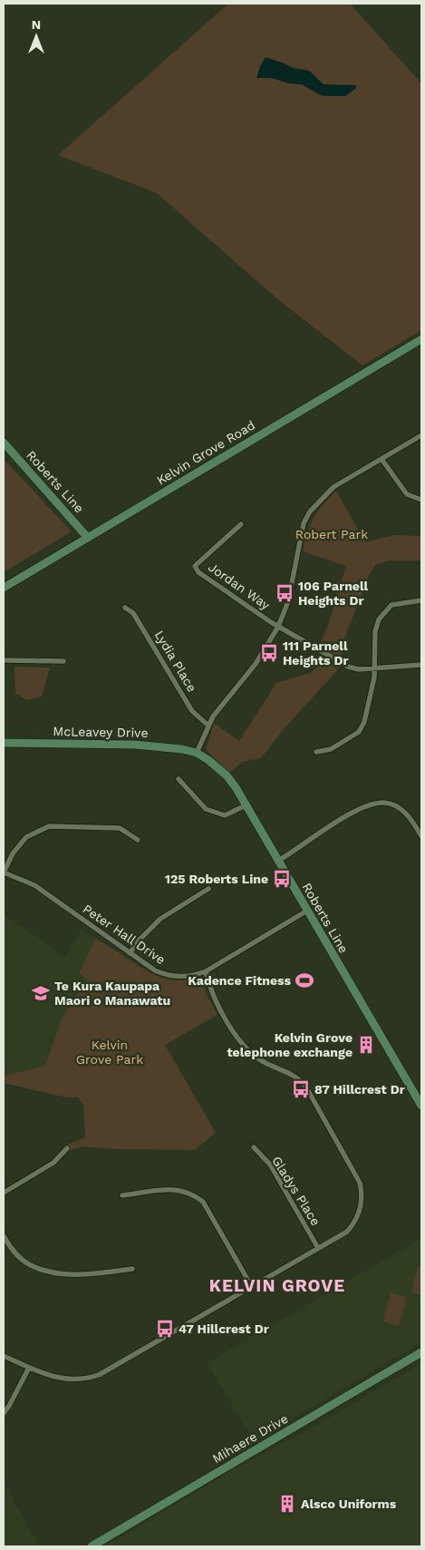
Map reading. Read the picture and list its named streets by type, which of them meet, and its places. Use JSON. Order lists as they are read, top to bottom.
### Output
{
  "streets": {
    "main road": [
      "Kelvin Grove Road",
      "Roberts Line",
      "McLeavey Drive",
      "Mihaere Drive"
    ],
    "street": [
      "Jordan Way",
      "Lydia Place",
      "Peter Hall Drive",
      "Gladys Place"
    ]
  },
  "crossings": [
    ["Kelvin Grove Road", "Roberts Line"],
    ["Roberts Line", "McLeavey Drive"],
    ["Roberts Line", "Peter Hall Drive"]
  ],
  "districts": ["KELVIN GROVE"],
  "parks": ["Robert Park", "Kelvin Grove Park"],
  "places": {
    "bus stop": [
      "106 Parnell Heights Dr",
      "111 Parnell Heights Dr",
      "125 Roberts Line",
      "87 Hillcrest Dr",
      "47 Hillcrest Dr"
    ],
    "sports": ["Kadence Fitness"],
    "school or university": ["Te Kura Kaupapa Maori o Manawatu"],
    "building": ["Kelvin Grove telephone exchange", "Alsco Uniforms"]
  },
  "north": "top"
}
